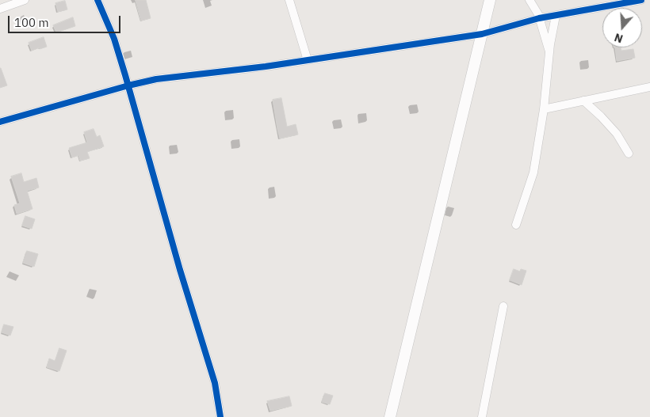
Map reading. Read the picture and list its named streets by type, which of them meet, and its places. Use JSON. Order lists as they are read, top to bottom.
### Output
{
  "scale_bar": "100 m",
  "north": "bottom"
}
